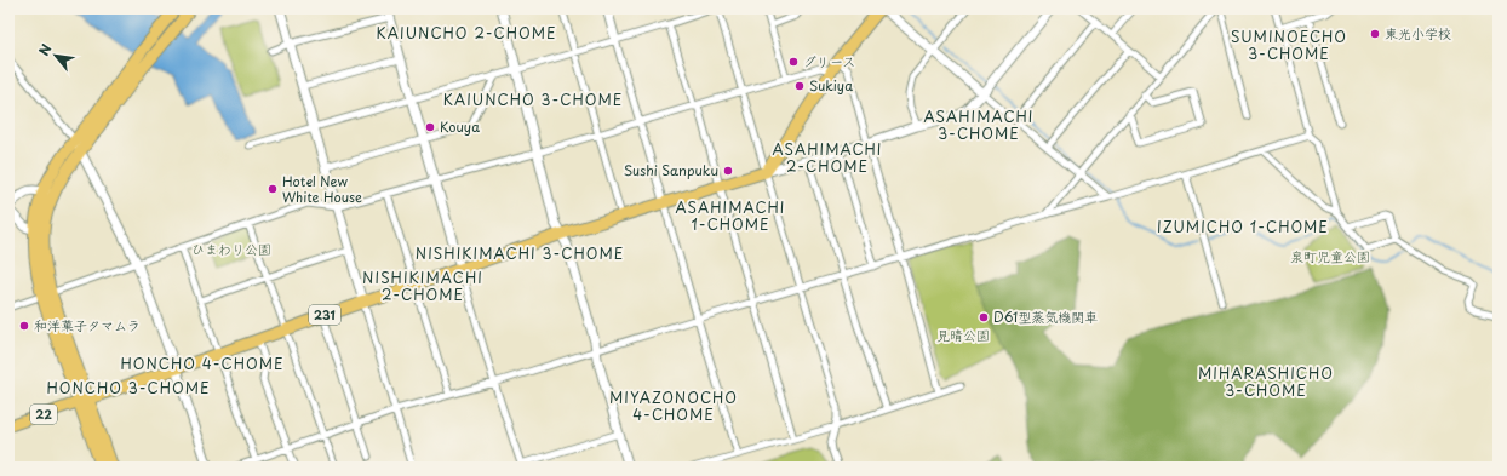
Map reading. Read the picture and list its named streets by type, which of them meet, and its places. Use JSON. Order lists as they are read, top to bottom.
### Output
{
  "streets": {
    "highway": ["231"],
    "main road": ["22"]
  },
  "crossings": [
    ["231", "22"]
  ],
  "districts": [
    "KAIUNCHO 2-CHOME",
    "SUMINOECHO 3-CHOME",
    "KAIUNCHO 3-CHOME",
    "ASAHIMACHI 3-CHOME",
    "ASAHIMACHI 2-CHOME",
    "ASAHIMACHI 1-CHOME",
    "IZUMICHO 1-CHOME",
    "NISHIKIMACHI 3-CHOME",
    "NISHIKIMACHI 2-CHOME",
    "HONCHO 4-CHOME",
    "MIHARASHICHO 3-CHOME",
    "HONCHO 3-CHOME",
    "MIYAZONOCHO 4-CHOME"
  ],
  "parks": ["ひまわり公園", "泉町児童公園", "見晴公園"],
  "places": [
    "東光小学校",
    "グリース",
    "Sukiya",
    "Kouya",
    "Sushi Sanpuku",
    "Hotel New White House",
    "D61型蒸気機関車",
    "和洋菓子タマムラ"
  ],
  "north": "top left"
}
